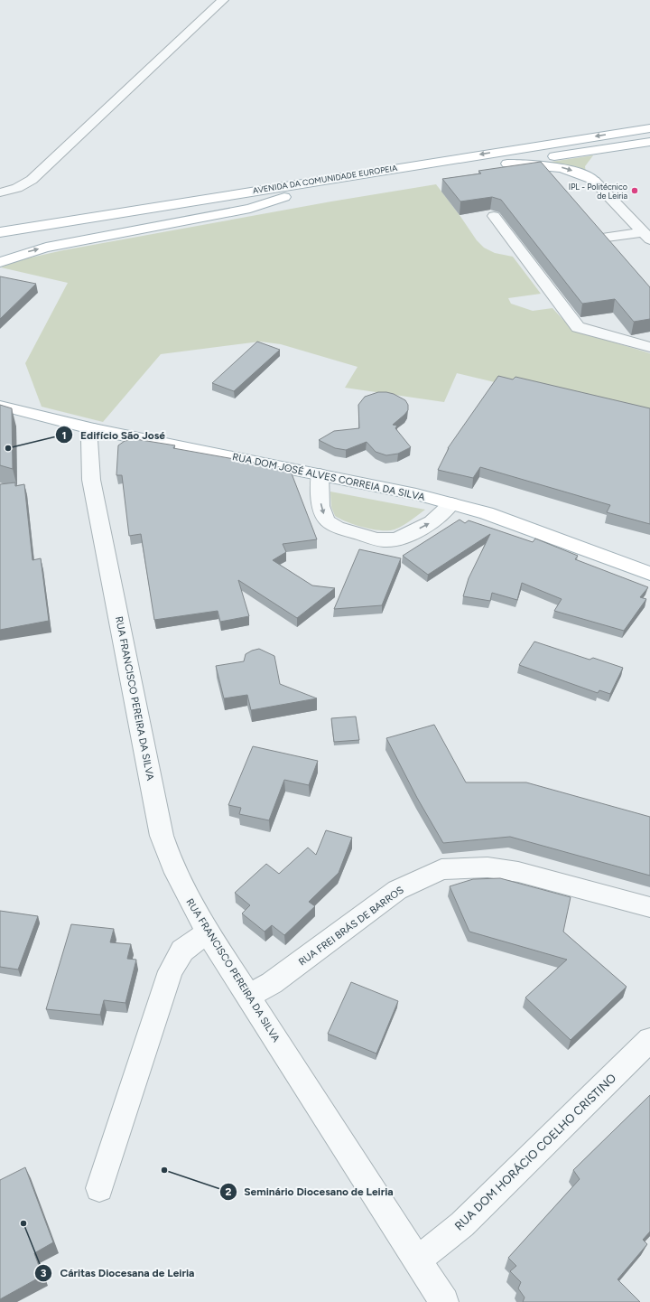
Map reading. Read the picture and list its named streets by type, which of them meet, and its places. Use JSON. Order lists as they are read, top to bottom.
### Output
{
  "streets": {
    "main road": ["AVENIDA DA COMUNIDADE EUROPEIA", "RUA DOM JOSÉ ALVES CORREIA DA SILVA"],
    "street": ["RUA FRANCISCO PEREIRA DA SILVA", "RUA FREI BRÁS DE BARROS", "RUA DOM HORÁCIO COELHO CRISTINO"]
  },
  "crossings": [
    ["RUA DOM JOSÉ ALVES CORREIA DA SILVA", "RUA FRANCISCO PEREIRA DA SILVA"],
    ["RUA FRANCISCO PEREIRA DA SILVA", "RUA FREI BRÁS DE BARROS"],
    ["RUA FRANCISCO PEREIRA DA SILVA", "RUA DOM HORÁCIO COELHO CRISTINO"]
  ],
  "places": [
    "IPL - Politécnico de Leiria",
    "Edifício São José",
    "Seminário Diocesano de Leiria",
    "Cáritas Diocesana de Leiria"
  ]
}
